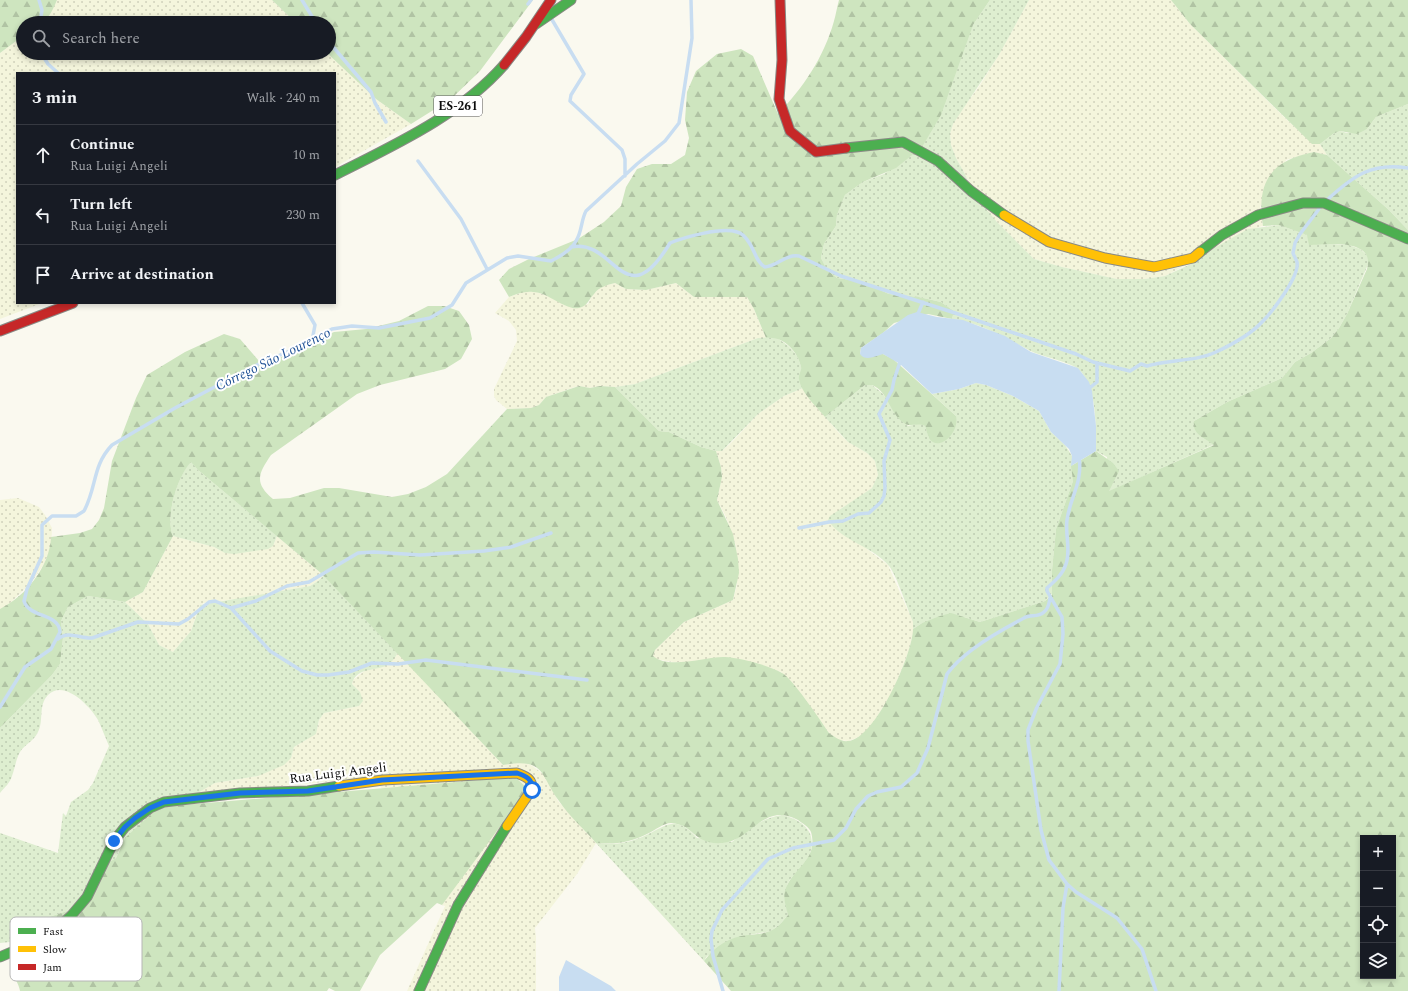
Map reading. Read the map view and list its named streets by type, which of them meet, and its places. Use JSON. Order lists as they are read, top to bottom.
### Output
{
  "streets": {
    "street": ["ES-261", "Rua Luigi Angeli"]
  },
  "water": ["Córrego São Lourenço"],
  "legend": ["Fast", "Slow", "Jam"],
  "page": {
    "search": "Search here",
    "heading": ["3 min", "Walk · 240 m"],
    "list": [
      ["Continue", "Rua Luigi Angeli", "10 m"],
      ["Turn left", "Rua Luigi Angeli", "230 m"],
      "Arrive at destination"
    ],
    "map_buttons": ["+", "−"]
  }
}
